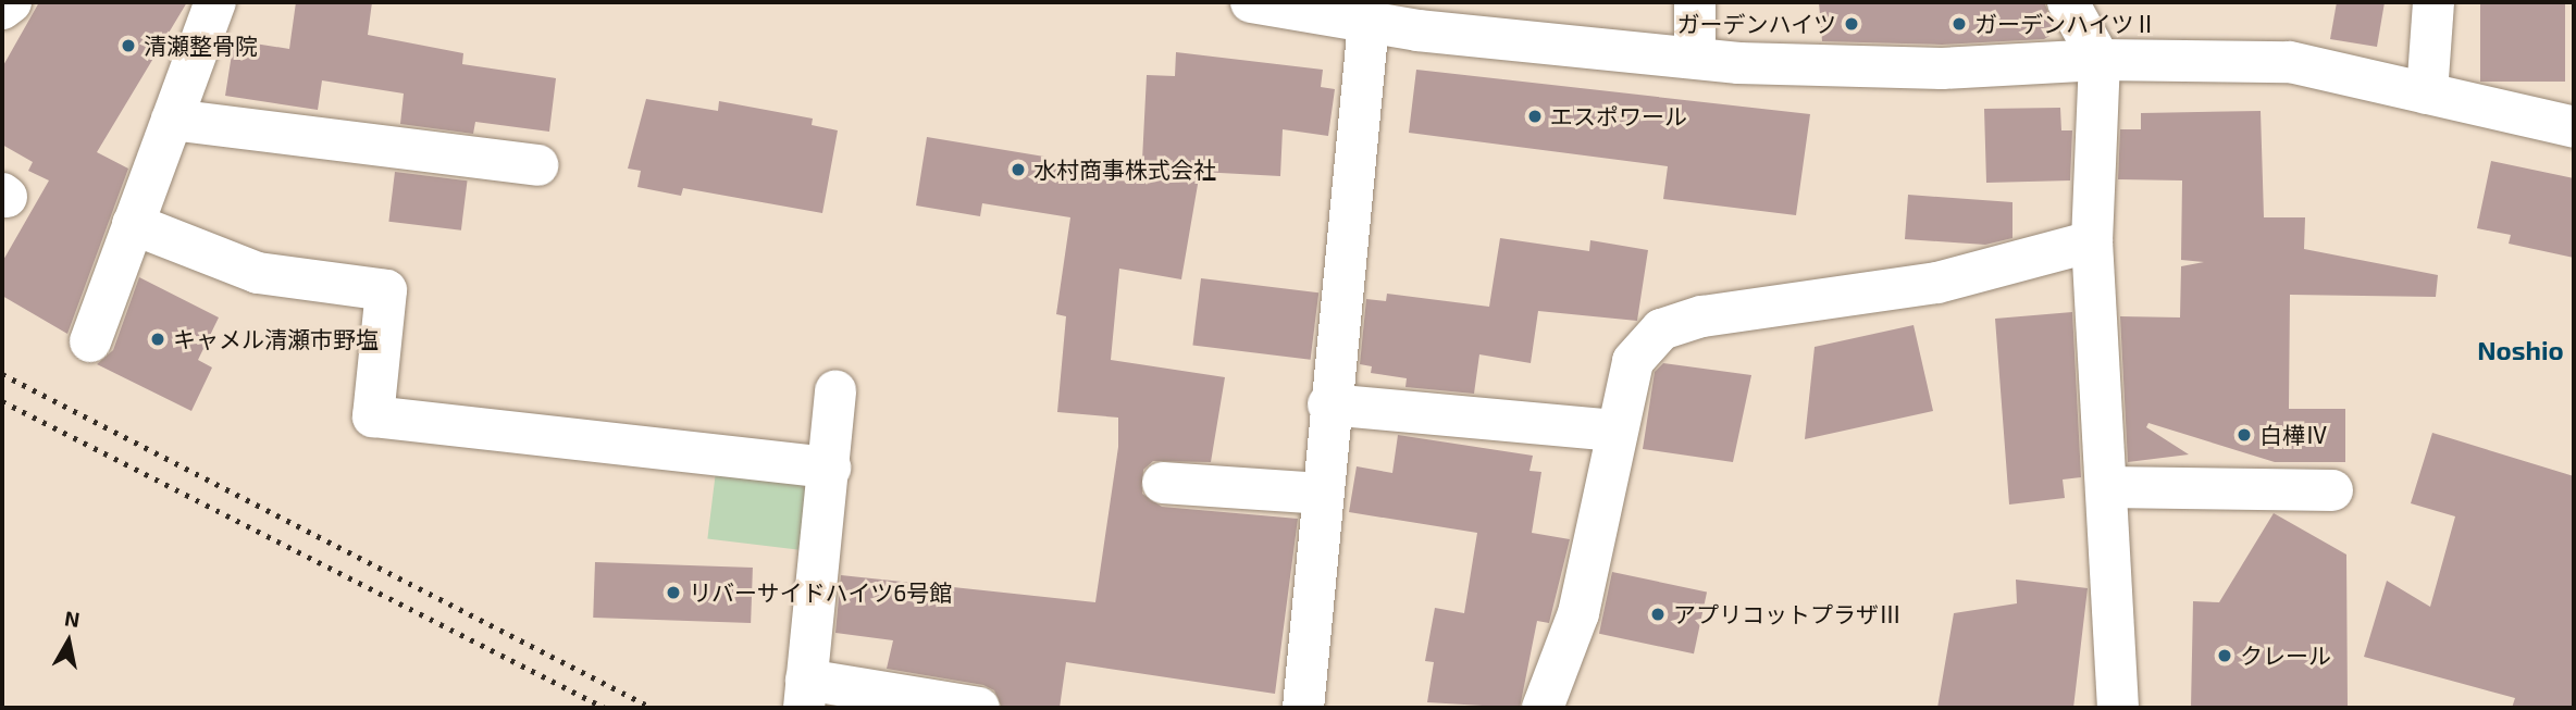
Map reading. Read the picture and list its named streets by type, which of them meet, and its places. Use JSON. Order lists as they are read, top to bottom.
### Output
{
  "districts": ["Noshio"],
  "places": [
    "ガーデンハイツ",
    "ガーデンハイツⅡ",
    "清瀬整骨院",
    "エスポワール",
    "水村商事株式会社",
    "キャメル清瀬市野塩",
    "白樺Ⅳ",
    "リバーサイドハイツ6号館",
    "アプリコットプラザⅢ",
    "クレール"
  ],
  "north": "top"
}
